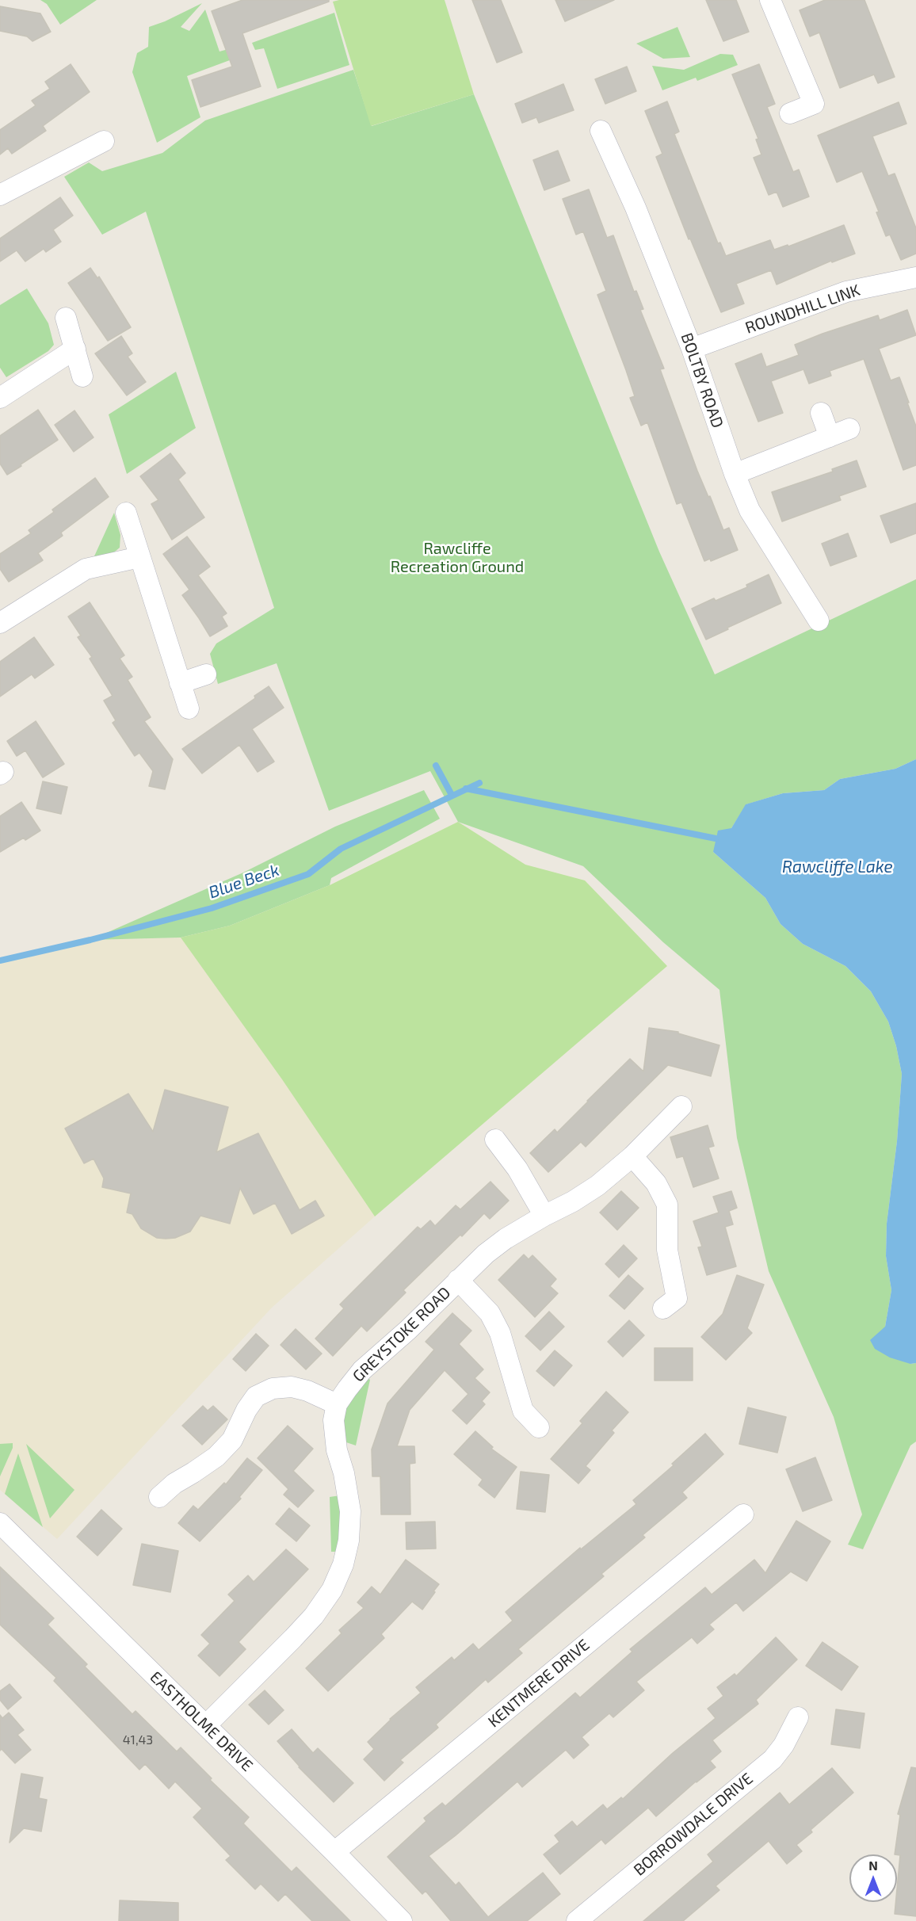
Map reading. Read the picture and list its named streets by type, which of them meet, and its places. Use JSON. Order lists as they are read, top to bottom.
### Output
{
  "streets": {
    "street": [
      "ROUNDHILL LINK",
      "BOLTBY ROAD",
      "GREYSTOKE ROAD",
      "KENTMERE DRIVE",
      "EASTHOLME DRIVE",
      "BORROWDALE DRIVE"
    ]
  },
  "crossings": [
    ["ROUNDHILL LINK", "BOLTBY ROAD"],
    ["GREYSTOKE ROAD", "EASTHOLME DRIVE"],
    ["KENTMERE DRIVE", "EASTHOLME DRIVE"]
  ],
  "water": ["Rawcliffe Lake", "Blue Beck"],
  "parks": ["Rawcliffe Recreation Ground"],
  "house_numbers": ["41,43"],
  "north": "top"
}
